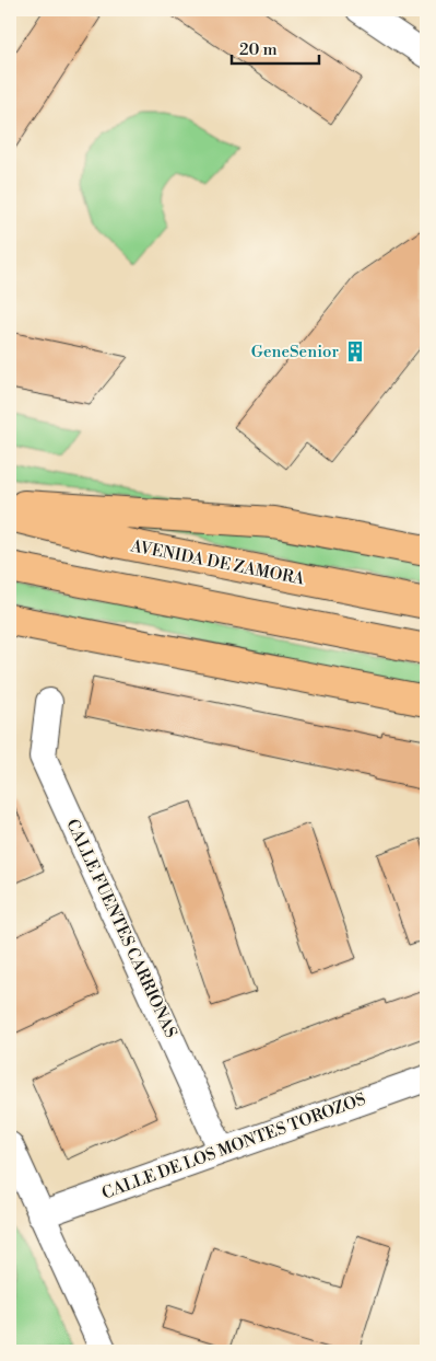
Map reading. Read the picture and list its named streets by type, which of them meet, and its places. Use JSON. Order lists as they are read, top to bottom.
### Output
{
  "streets": {
    "highway": ["AVENIDA DE ZAMORA"],
    "street": ["CALLE FUENTES CARRIONAS", "CALLE DE LOS MONTES TOROZOS"]
  },
  "crossings": [
    ["CALLE FUENTES CARRIONAS", "CALLE DE LOS MONTES TOROZOS"]
  ],
  "places": {
    "building": ["GeneSenior"]
  },
  "scale_bar": "20 m"
}
